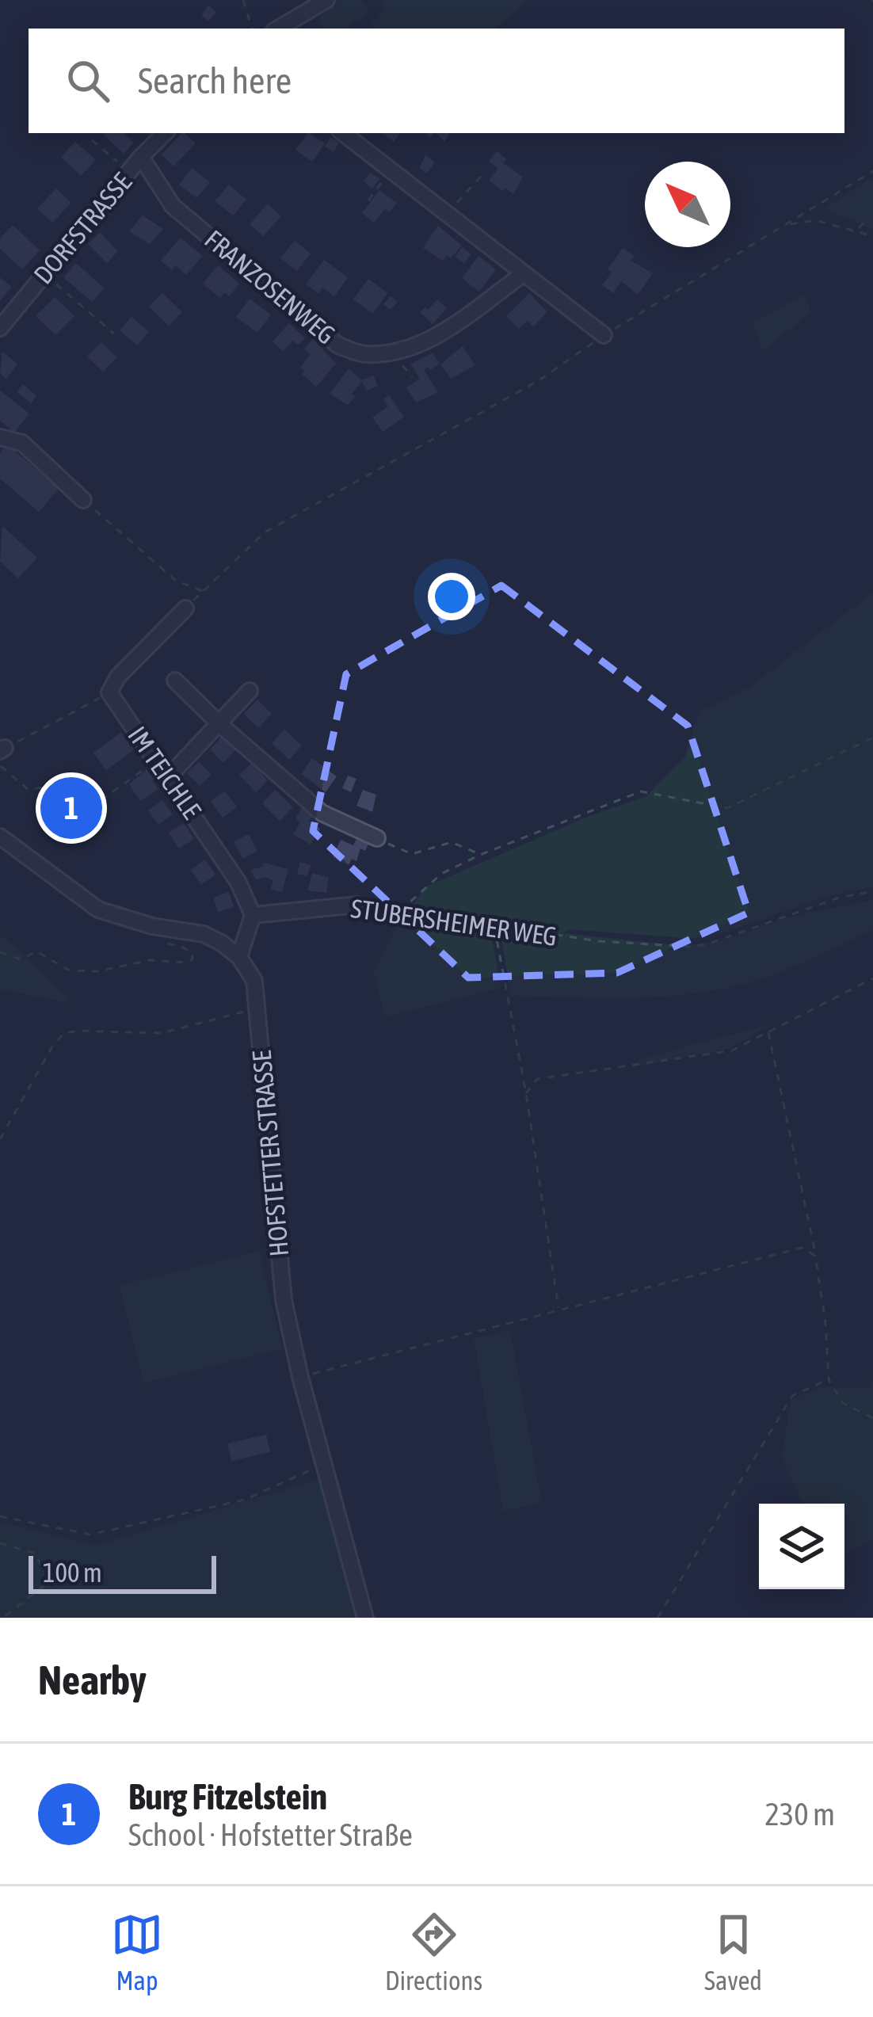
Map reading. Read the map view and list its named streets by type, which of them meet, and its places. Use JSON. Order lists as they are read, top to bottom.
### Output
{
  "streets": {
    "street": [
      "DORFSTRASSE",
      "FRANZOSENWEG",
      "IM TEICHLE",
      "STUBERSHEIMER WEG",
      "HOFSTETTER STRASSE"
    ]
  },
  "crossings": [
    ["DORFSTRASSE", "FRANZOSENWEG"],
    ["IM TEICHLE", "STUBERSHEIMER WEG"]
  ],
  "scale_bar": "100 m",
  "north": "top left",
  "page": {
    "search": "Search here",
    "pins": "1",
    "scale": "100 m",
    "heading": "Nearby",
    "list": [
      {
        "mark": "1",
        "name": "Burg Fitzelstein",
        "note": "School · Hofstetter Straße",
        "value": "230 m"
      }
    ],
    "nav": ["Map", "Directions", "Saved"]
  }
}
